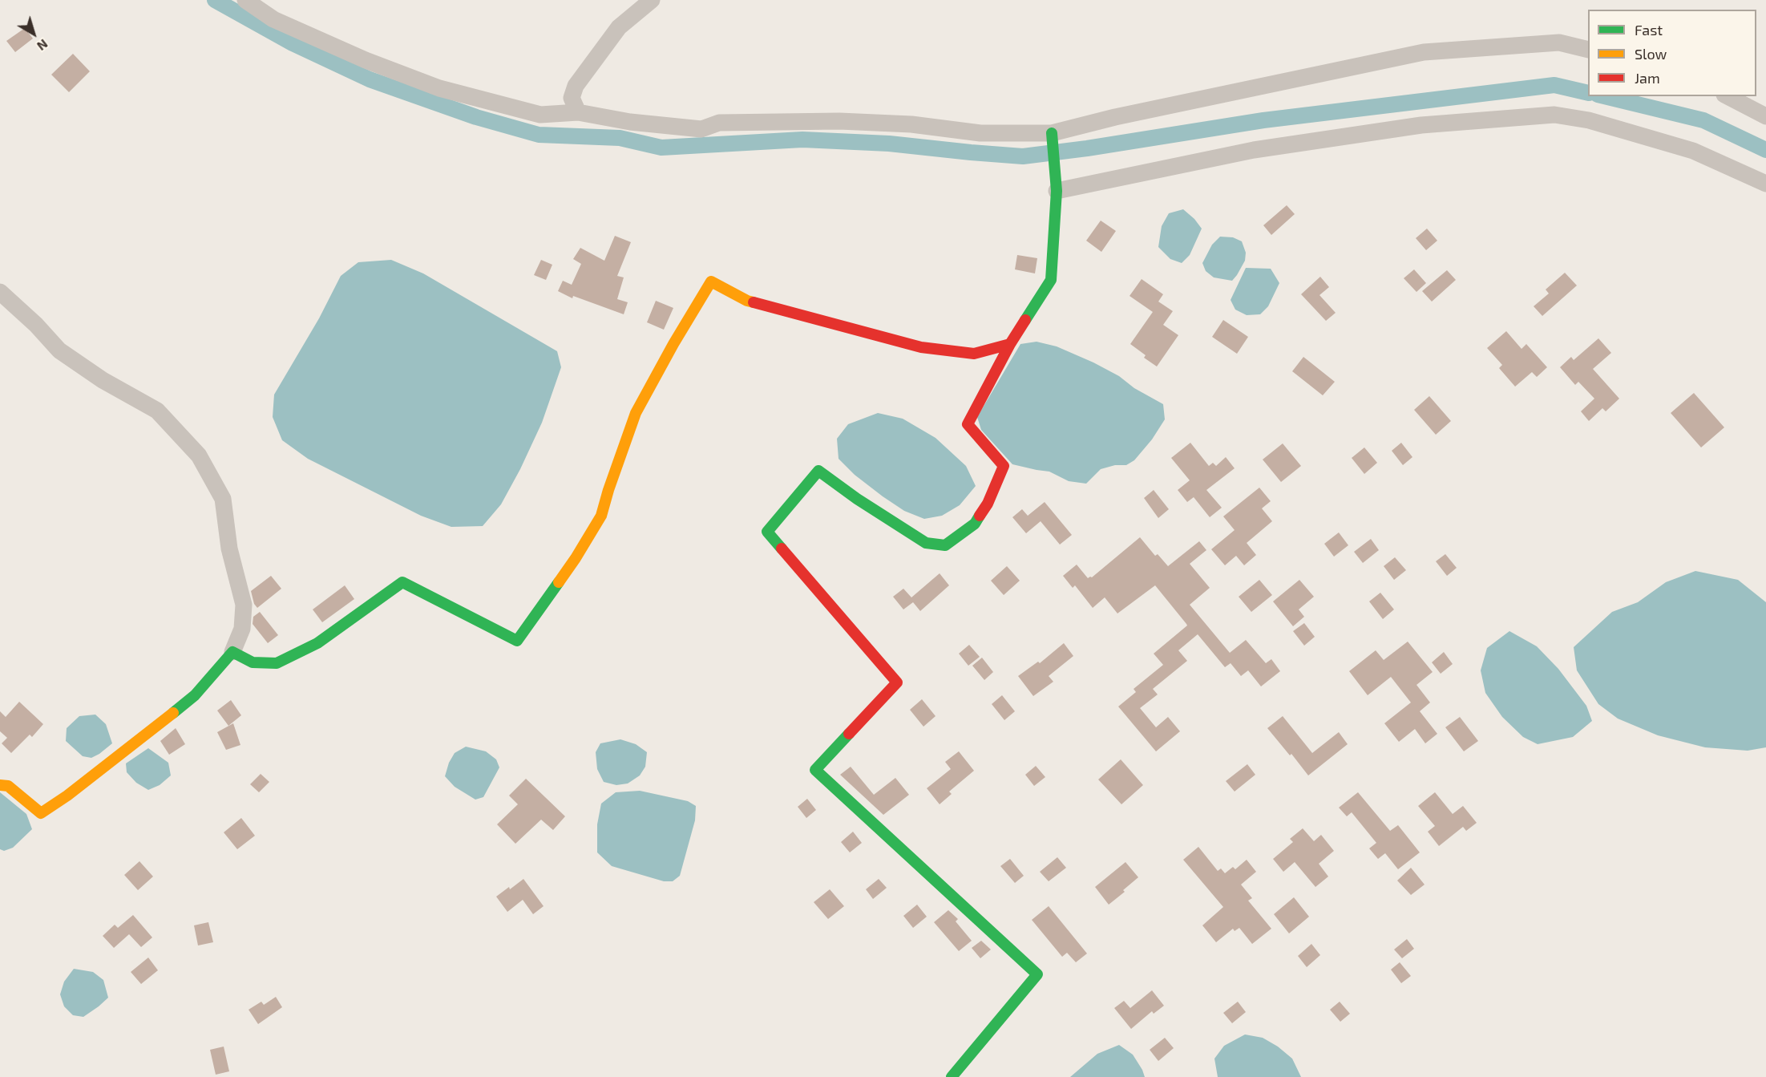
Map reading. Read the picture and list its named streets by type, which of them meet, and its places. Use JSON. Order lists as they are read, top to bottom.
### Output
{
  "legend": ["Fast", "Slow", "Jam"],
  "north": "bottom right"
}
